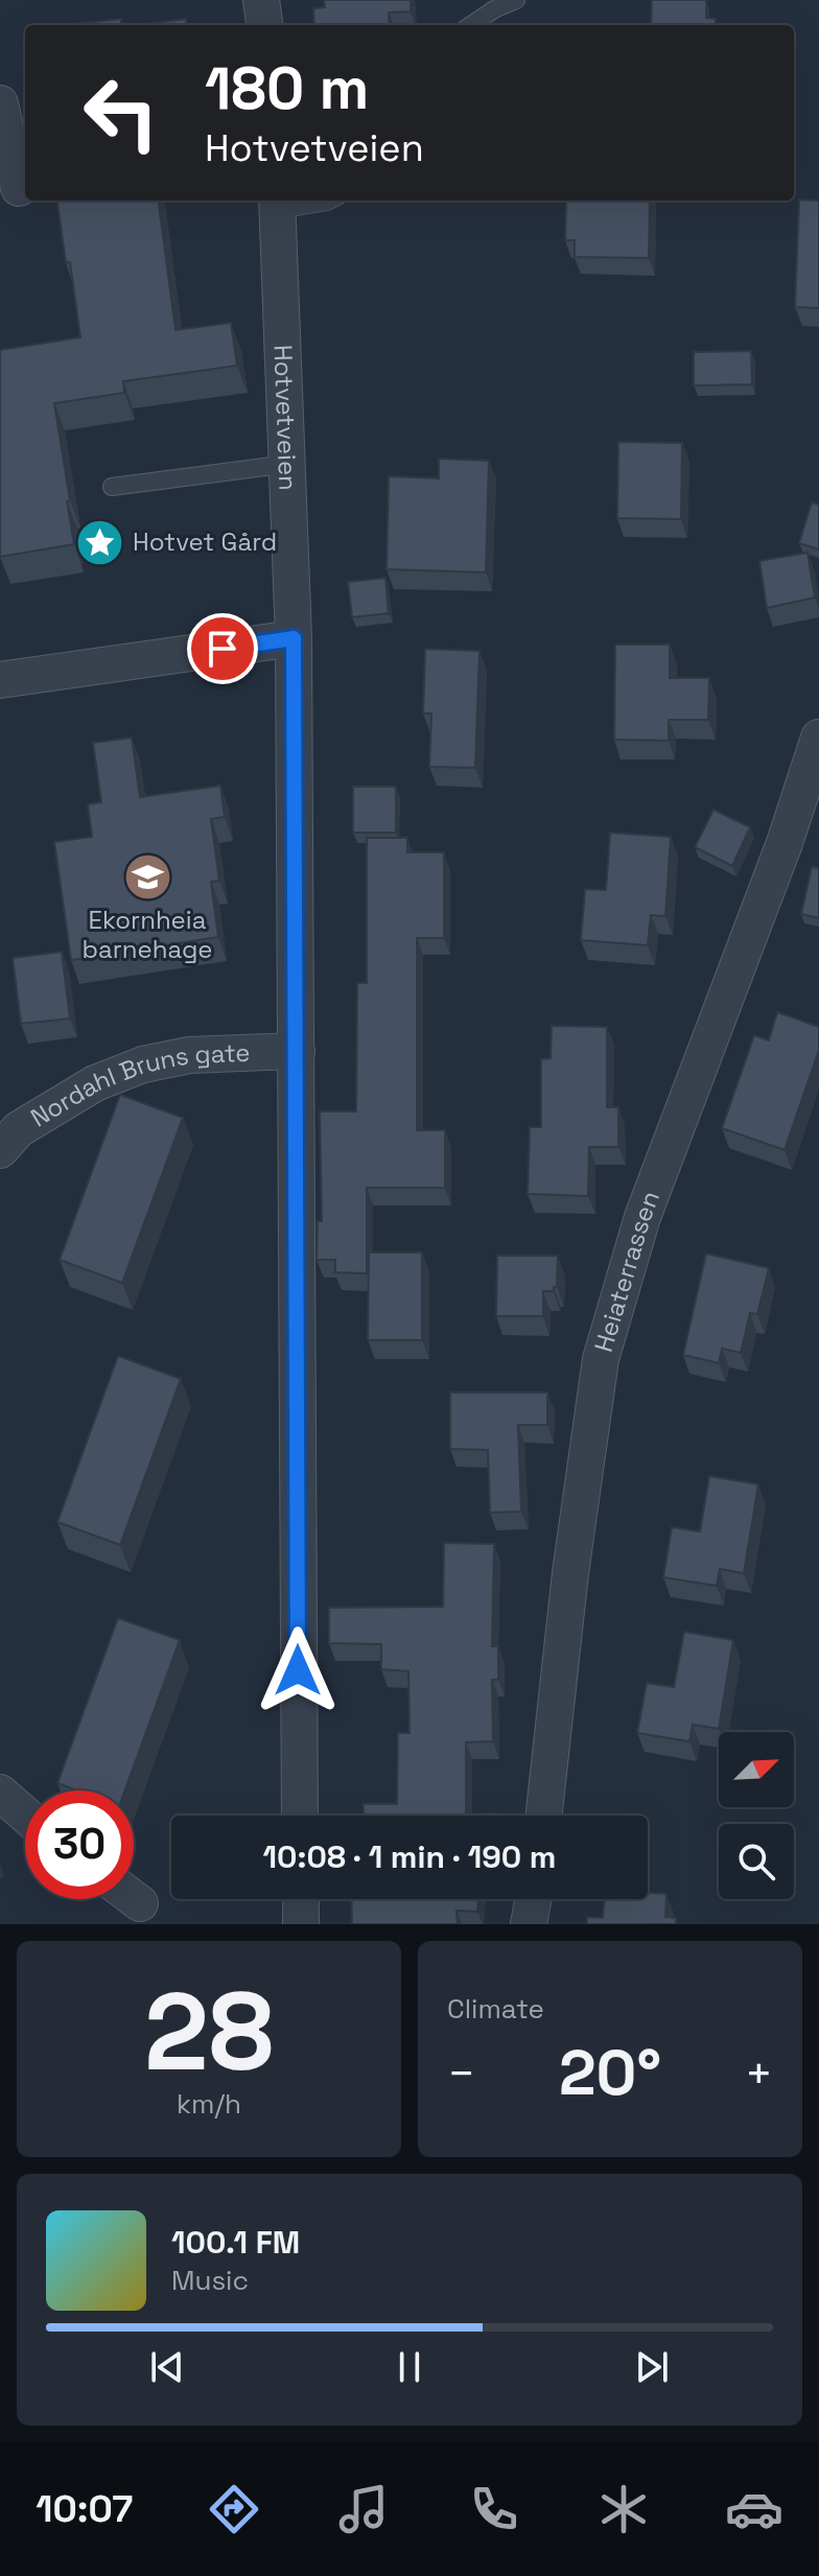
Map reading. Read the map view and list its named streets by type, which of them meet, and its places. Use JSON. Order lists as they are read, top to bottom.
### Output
{
  "streets": {
    "street": ["Hotvetveien", "Nordahl Bruns gate", "Heiaterrassen"]
  },
  "crossings": [
    ["Hotvetveien", "Nordahl Bruns gate"]
  ],
  "places": {
    "place": ["Hotvet Gård"],
    "school or university": ["Ekornheia barnehage"]
  },
  "north": "top right",
  "page": {
    "turn": ["180 m", "Hotvetveien"],
    "limit": "30",
    "trip": "10:08 · 1 min · 190 m",
    "tile": [
      ["28", "km/h"],
      "Climate"
    ],
    "heat": ["−", "20°", "+"],
    "song": ["100.1 FM", "Music"],
    "tabs": "10:07"
  }
}
